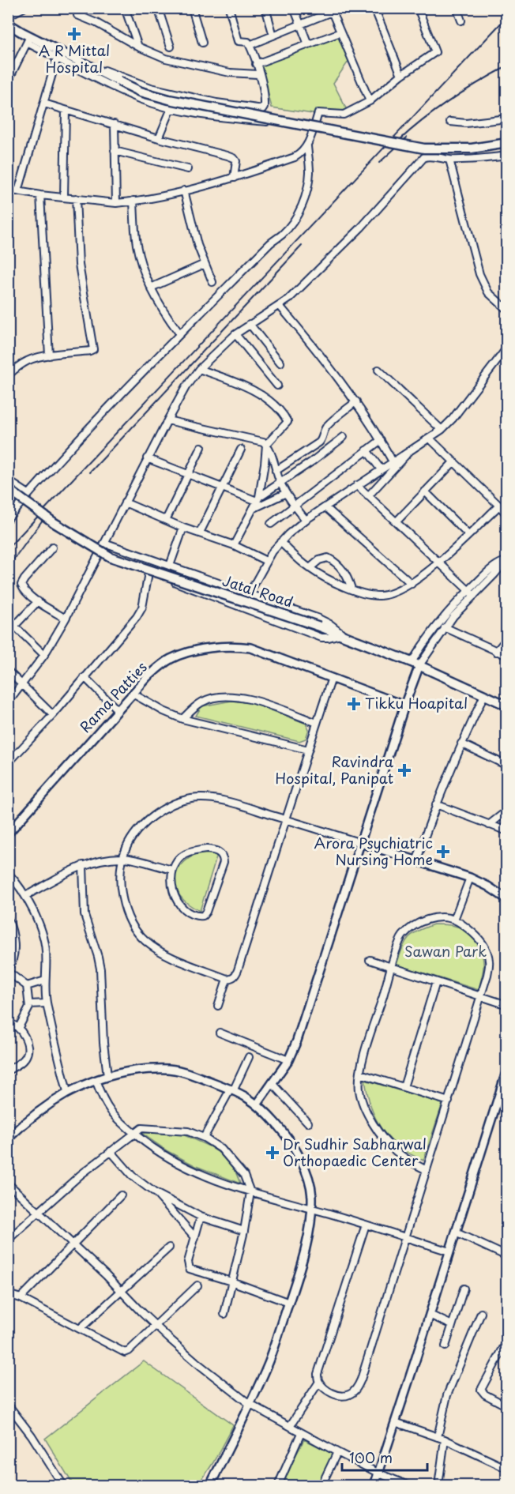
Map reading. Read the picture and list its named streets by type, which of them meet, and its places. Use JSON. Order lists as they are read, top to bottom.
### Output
{
  "streets": {
    "main road": ["Jatal Road"],
    "street": ["Rama Patties"]
  },
  "parks": ["Sawan Park"],
  "places": {
    "health": [
      "A R Mittal Hospital",
      "Tikku Hoapital",
      "Ravindra Hospital, Panipat",
      "Arora Psychiatric Nursing Home",
      "Dr Sudhir Sabharwal Orthopaedic Center"
    ]
  },
  "scale_bar": "100 m"
}
